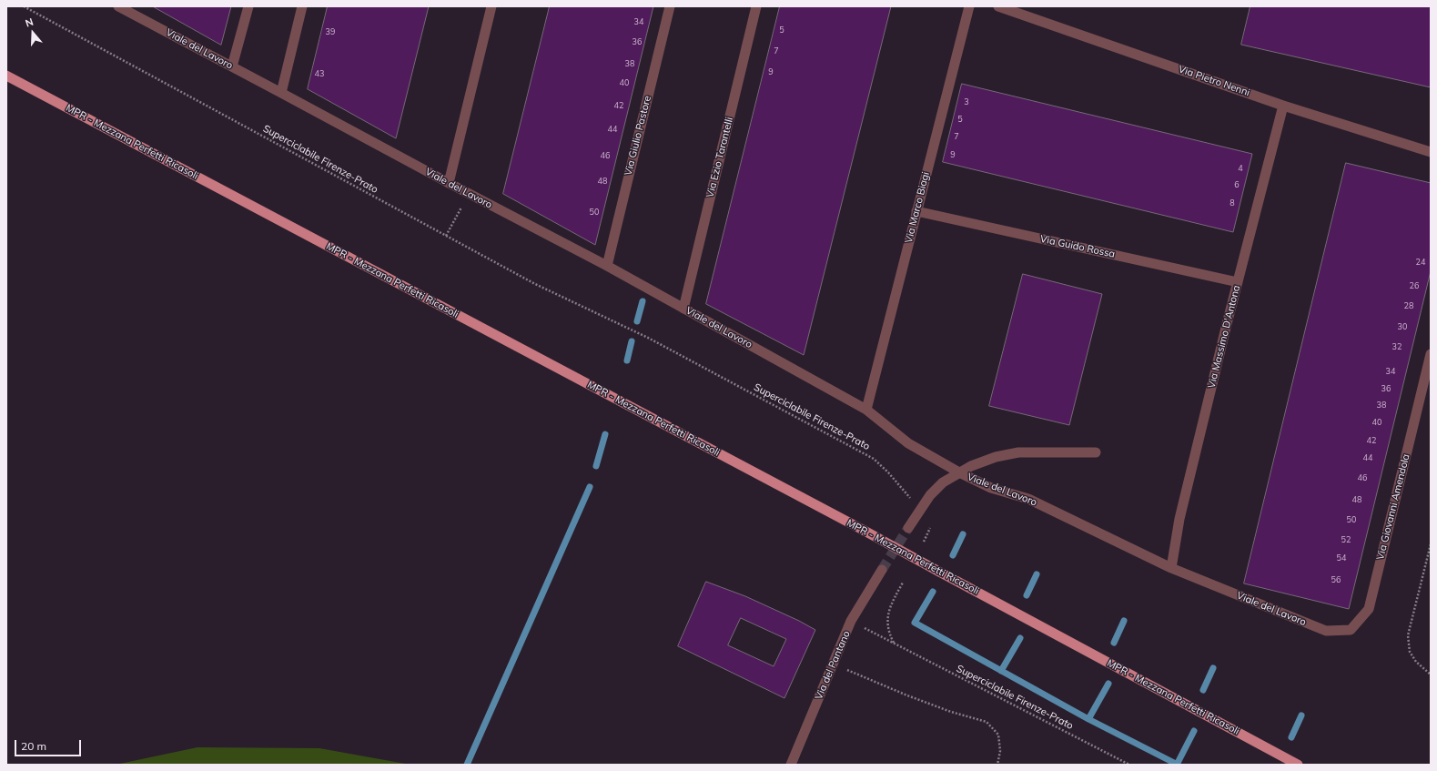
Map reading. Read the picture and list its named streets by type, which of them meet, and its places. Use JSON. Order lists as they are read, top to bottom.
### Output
{
  "streets": {
    "main road": ["MPR - Mezzana Perfetti Ricasoli"],
    "street": [
      "Viale del Lavoro",
      "Via Pietro Nenni",
      "Via Giulio Pastore",
      "Via Ezio Tarantelli",
      "Via Marco Biagi",
      "Via Guido Rossa",
      "Via Massimo D'Antona",
      "Via Giovanni Amendola",
      "Via del Pantano"
    ],
    "path": ["Superciclabile Firenze-Prato"]
  },
  "crossings": [
    ["Viale del Lavoro", "Via Giulio Pastore"],
    ["Viale del Lavoro", "Via Ezio Tarantelli"],
    ["Viale del Lavoro", "Via Marco Biagi"],
    ["Viale del Lavoro", "Via Massimo D'Antona"],
    ["Viale del Lavoro", "Via Giovanni Amendola"],
    ["Via Pietro Nenni", "Via Massimo D'Antona"],
    ["Superciclabile Firenze-Prato", "Via del Pantano"],
    ["Via Marco Biagi", "Via Guido Rossa"],
    ["Via Guido Rossa", "Via Massimo D'Antona"]
  ],
  "house_numbers": [
    "34",
    "5",
    "39",
    "36",
    "7",
    "38",
    "9",
    "43",
    "40",
    "3",
    "42",
    "5",
    "44",
    "7",
    "9",
    "46",
    "4",
    "48",
    "6",
    "8",
    "50",
    "24",
    "26",
    "28",
    "30",
    "32",
    "34",
    "36",
    "38",
    "40",
    "42",
    "44",
    "46",
    "48",
    "50",
    "52",
    "54",
    "56"
  ],
  "scale_bar": "20 m",
  "north": "top"
}
